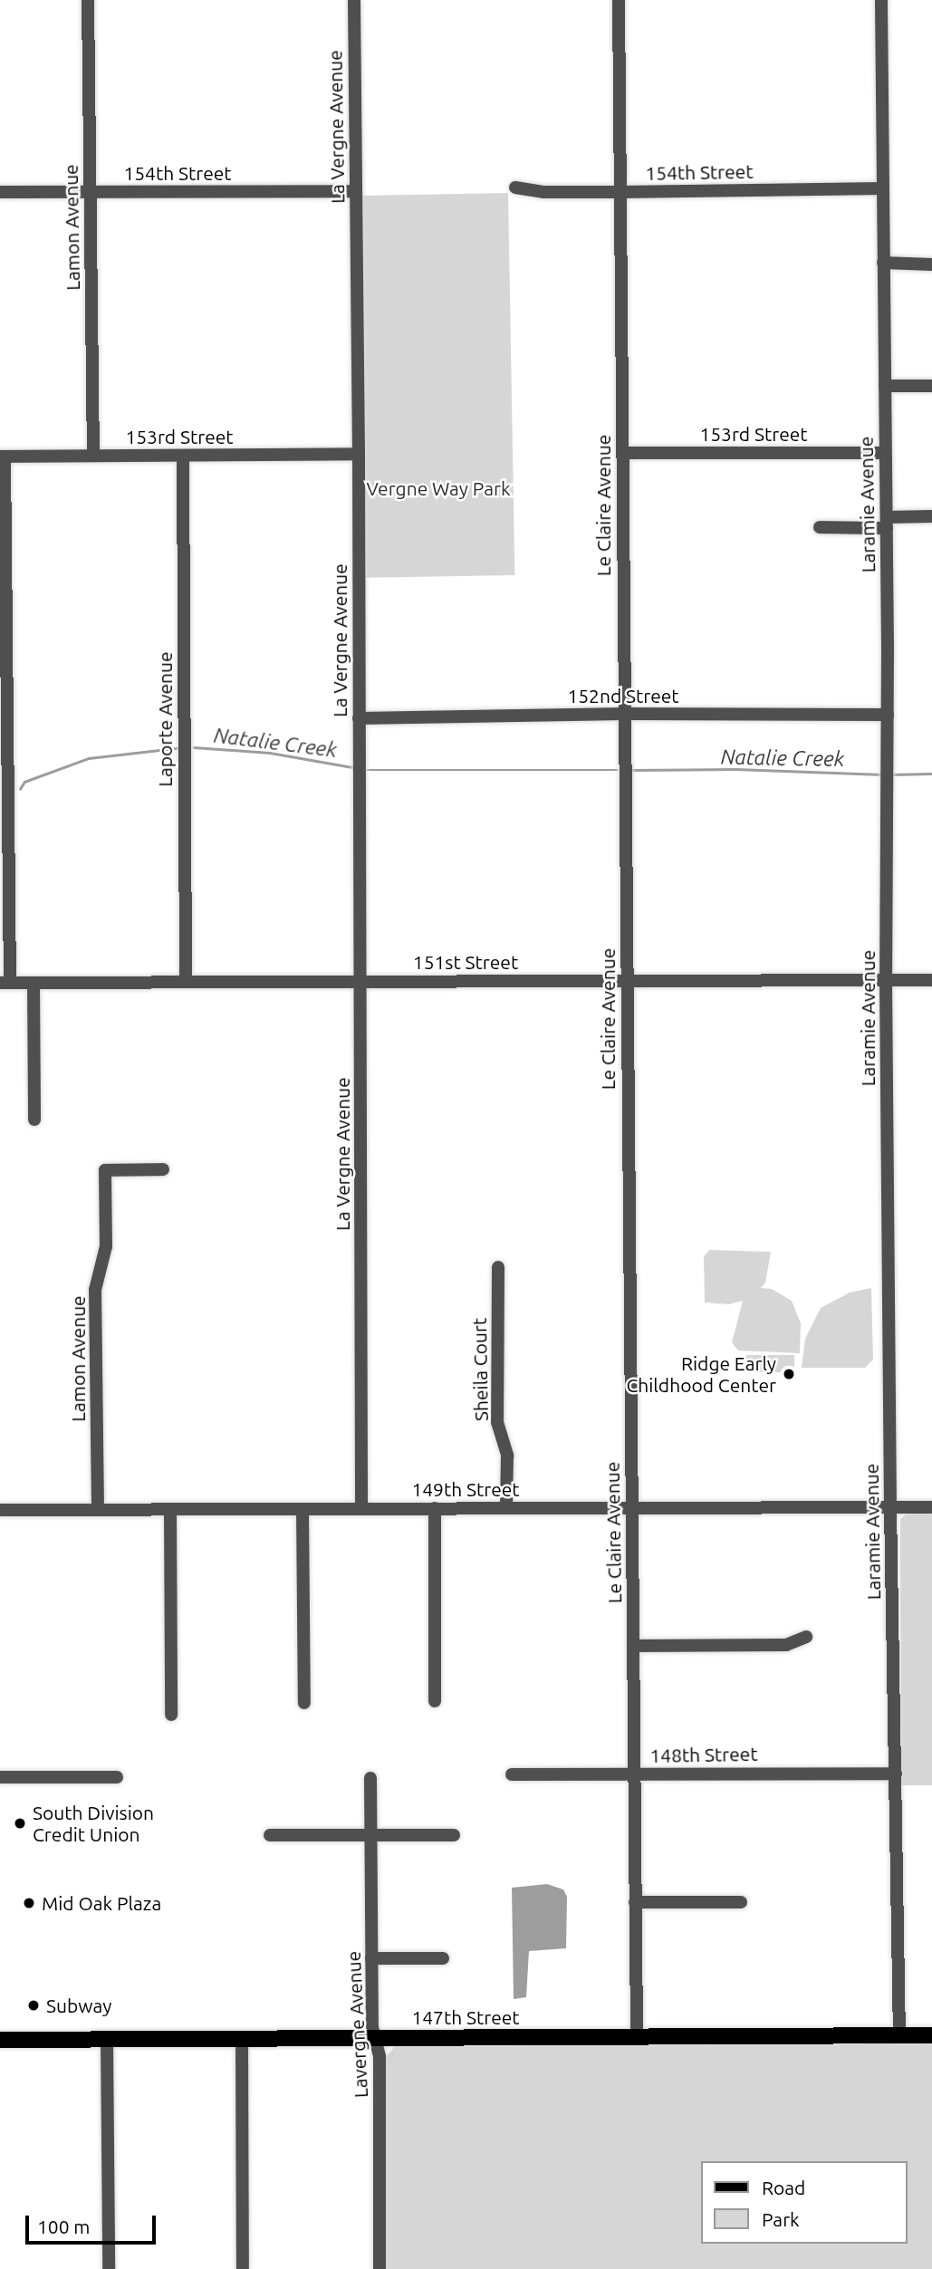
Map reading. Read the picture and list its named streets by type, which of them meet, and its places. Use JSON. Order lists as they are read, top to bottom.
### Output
{
  "streets": {
    "main road": ["147th Street"],
    "street": [
      "La Vergne Avenue",
      "154th Street",
      "Lamon Avenue",
      "153rd Street",
      "Laramie Avenue",
      "Le Claire Avenue",
      "152nd Street",
      "Laporte Avenue",
      "151st Street",
      "Sheila Court",
      "149th Street",
      "148th Street",
      "Lavergne Avenue"
    ]
  },
  "crossings": [
    ["La Vergne Avenue", "154th Street"],
    ["La Vergne Avenue", "153rd Street"],
    ["La Vergne Avenue", "152nd Street"],
    ["La Vergne Avenue", "151st Street"],
    ["La Vergne Avenue", "149th Street"],
    ["154th Street", "Lamon Avenue"],
    ["154th Street", "Laramie Avenue"],
    ["154th Street", "Le Claire Avenue"],
    ["Lamon Avenue", "153rd Street"],
    ["Lamon Avenue", "149th Street"],
    ["153rd Street", "Laramie Avenue"],
    ["153rd Street", "Le Claire Avenue"],
    ["153rd Street", "Laporte Avenue"],
    ["Laramie Avenue", "152nd Street"],
    ["Laramie Avenue", "151st Street"],
    ["Laramie Avenue", "149th Street"],
    ["Laramie Avenue", "148th Street"],
    ["Laramie Avenue", "147th Street"],
    ["Le Claire Avenue", "152nd Street"],
    ["Le Claire Avenue", "151st Street"],
    ["Le Claire Avenue", "149th Street"],
    ["Le Claire Avenue", "148th Street"],
    ["Le Claire Avenue", "147th Street"],
    ["Laporte Avenue", "151st Street"],
    ["Sheila Court", "149th Street"],
    ["147th Street", "Lavergne Avenue"]
  ],
  "water": ["Natalie Creek"],
  "parks": ["Vergne Way Park"],
  "places": [
    "Ridge Early Childhood Center",
    "South Division Credit Union",
    "Mid Oak Plaza",
    "Subway"
  ],
  "legend": ["Road", "Park"],
  "scale_bar": "100 m"
}
